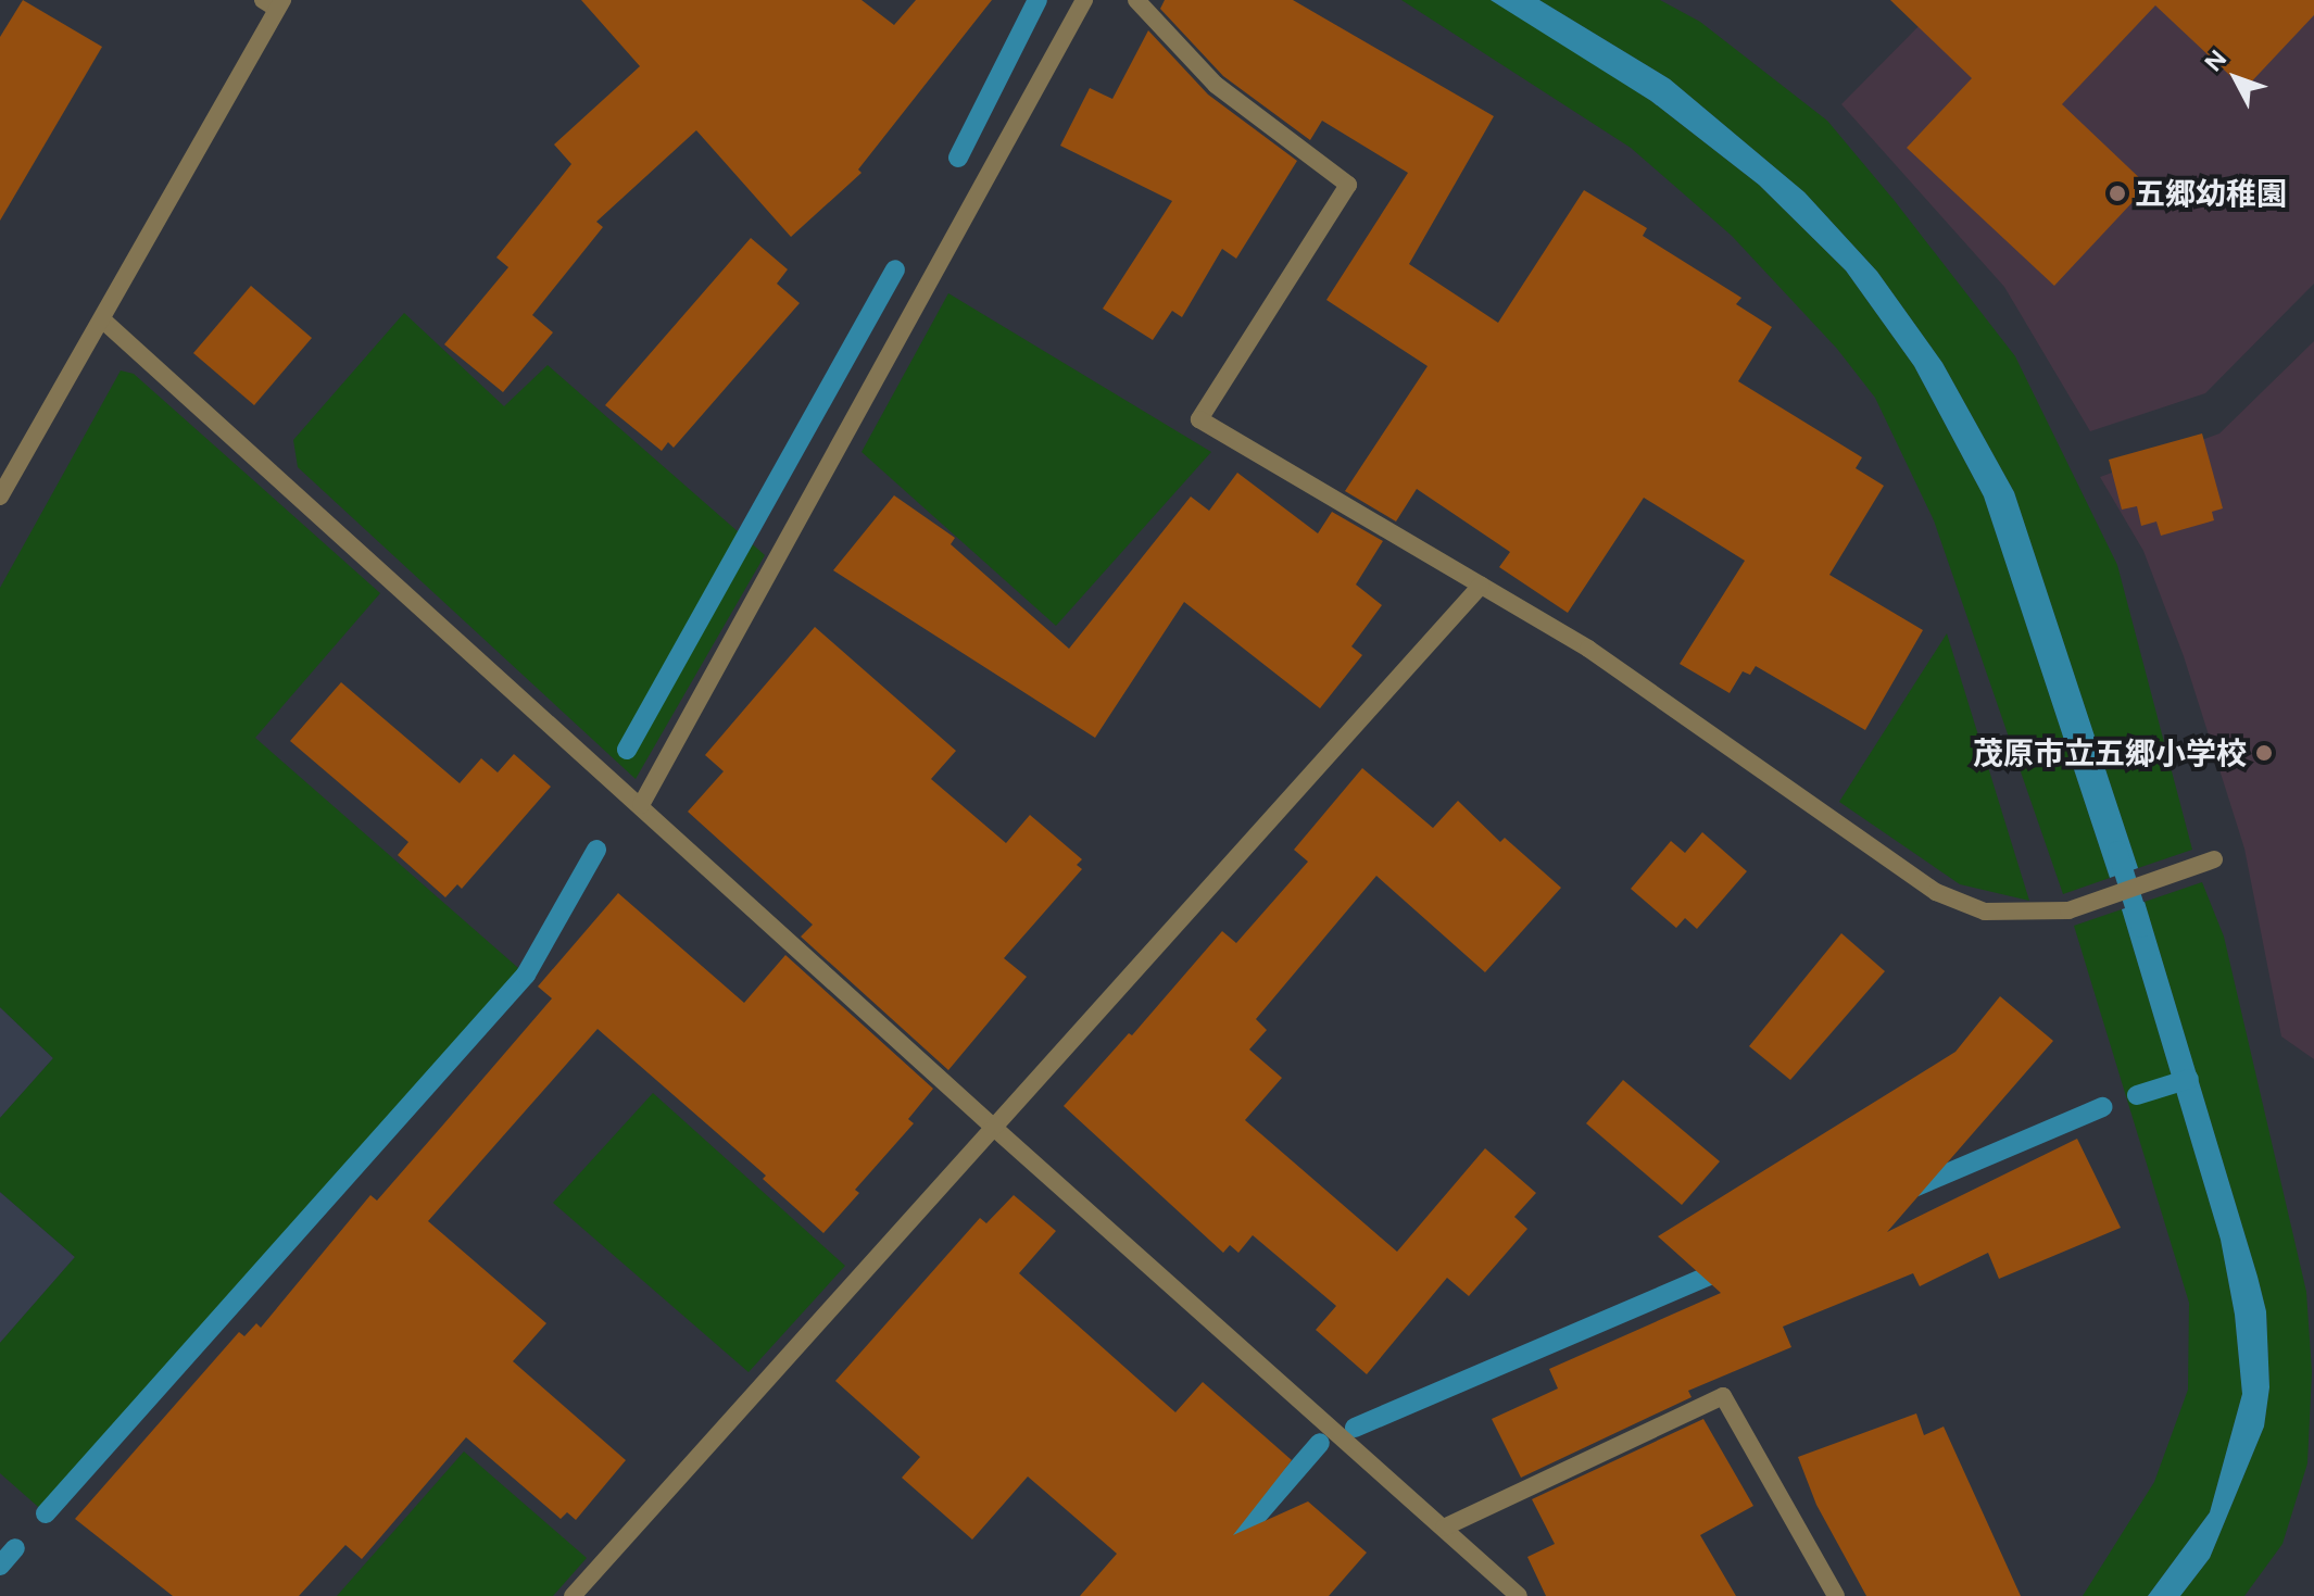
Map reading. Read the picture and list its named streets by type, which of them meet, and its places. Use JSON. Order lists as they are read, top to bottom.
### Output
{
  "places": ["五郷幼稚園", "茂原市立五郷小学校"],
  "north": "top left"
}
